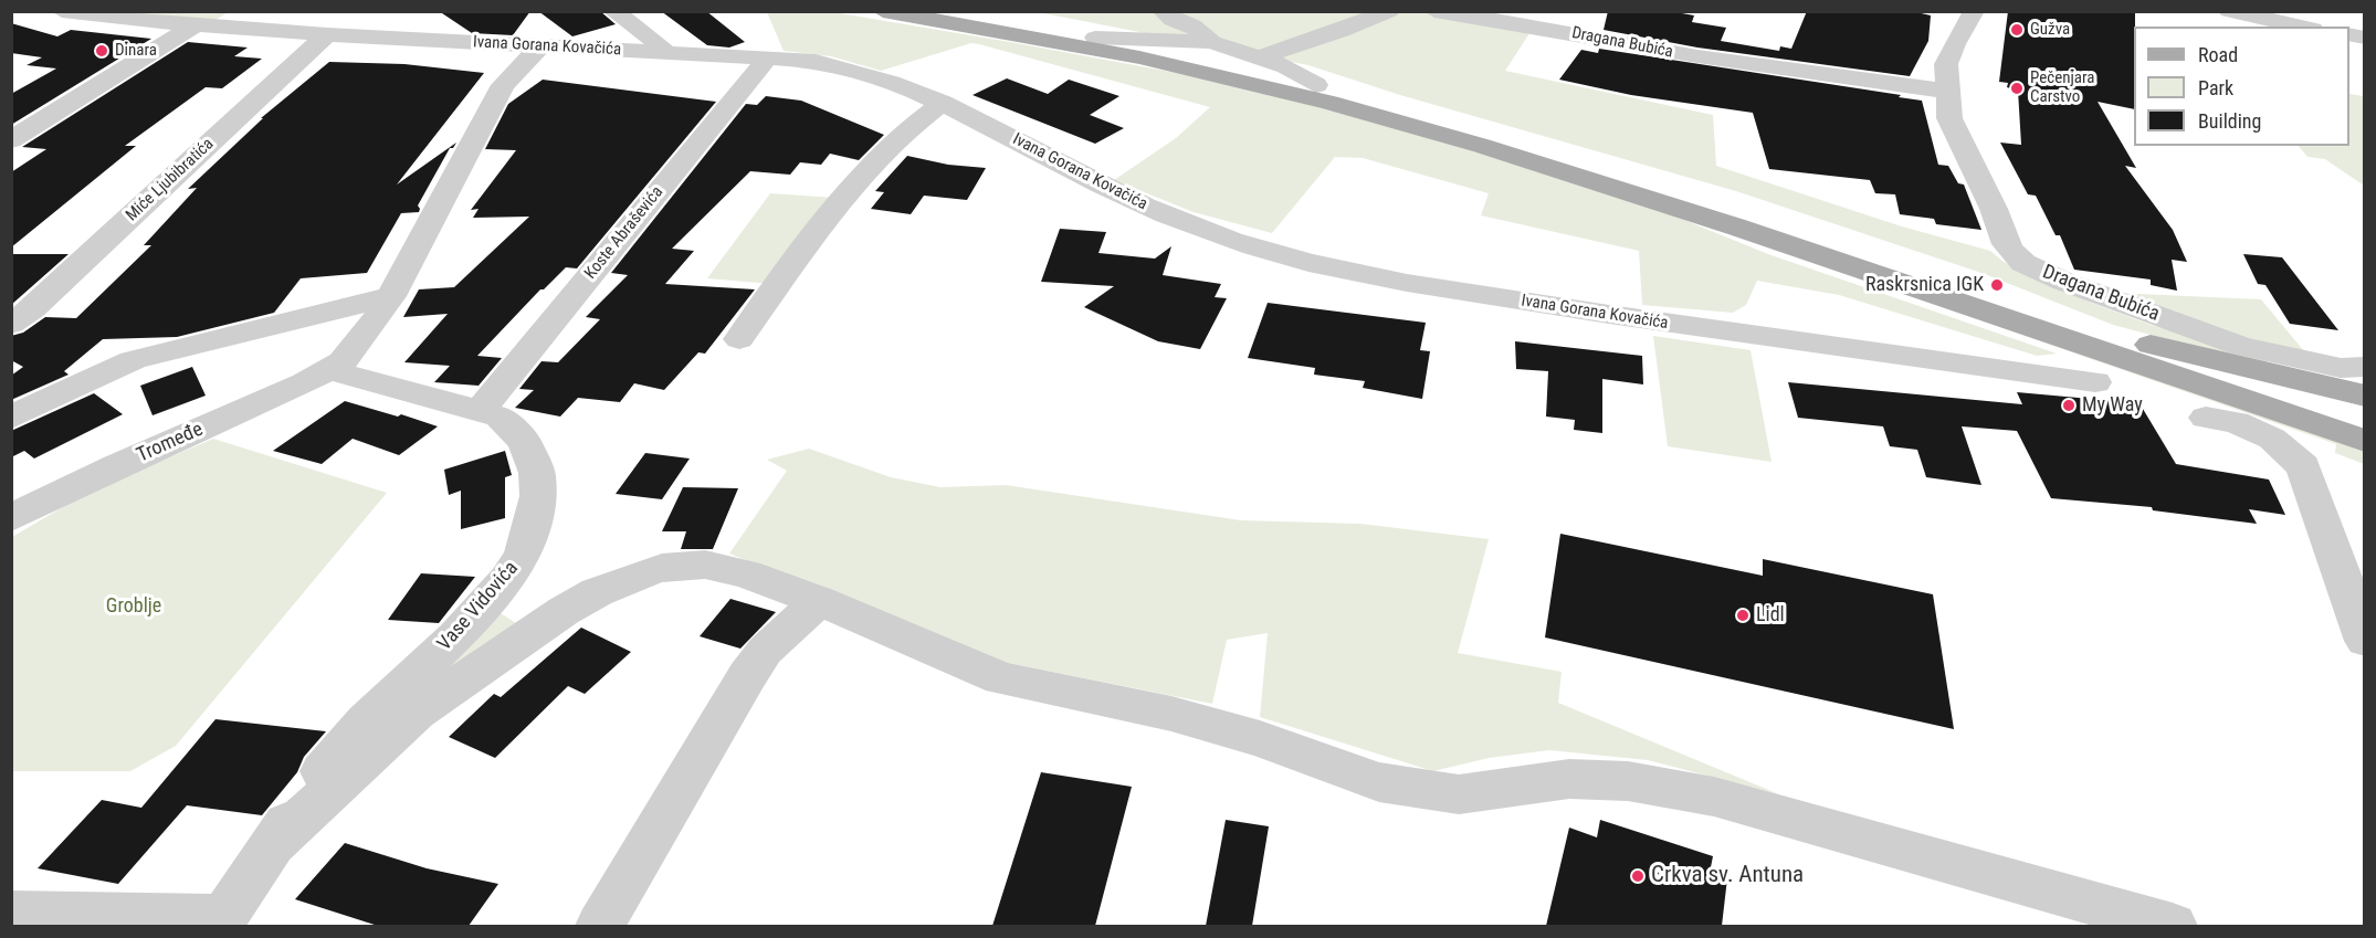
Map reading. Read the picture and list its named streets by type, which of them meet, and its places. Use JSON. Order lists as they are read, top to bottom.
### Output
{
  "streets": {
    "street": [
      "Dragana Bubića",
      "Ivana Gorana Kovačića",
      "Miće Ljubibratića",
      "Koste Abraševića",
      "Tromeđe",
      "Vase Vidovića"
    ]
  },
  "crossings": [
    ["Ivana Gorana Kovačića", "Miće Ljubibratića"],
    ["Ivana Gorana Kovačića", "Koste Abraševića"],
    ["Koste Abraševića", "Vase Vidovića"],
    ["Tromeđe", "Vase Vidovića"]
  ],
  "parks": ["Groblje"],
  "places": [
    "Gužva",
    "Dinara",
    "Pečenjara Carstvo",
    "Raskrsnica IGK",
    "My Way",
    "Lidl",
    "Crkva sv. Antuna"
  ],
  "legend": ["Road", "Park", "Building"]
}
